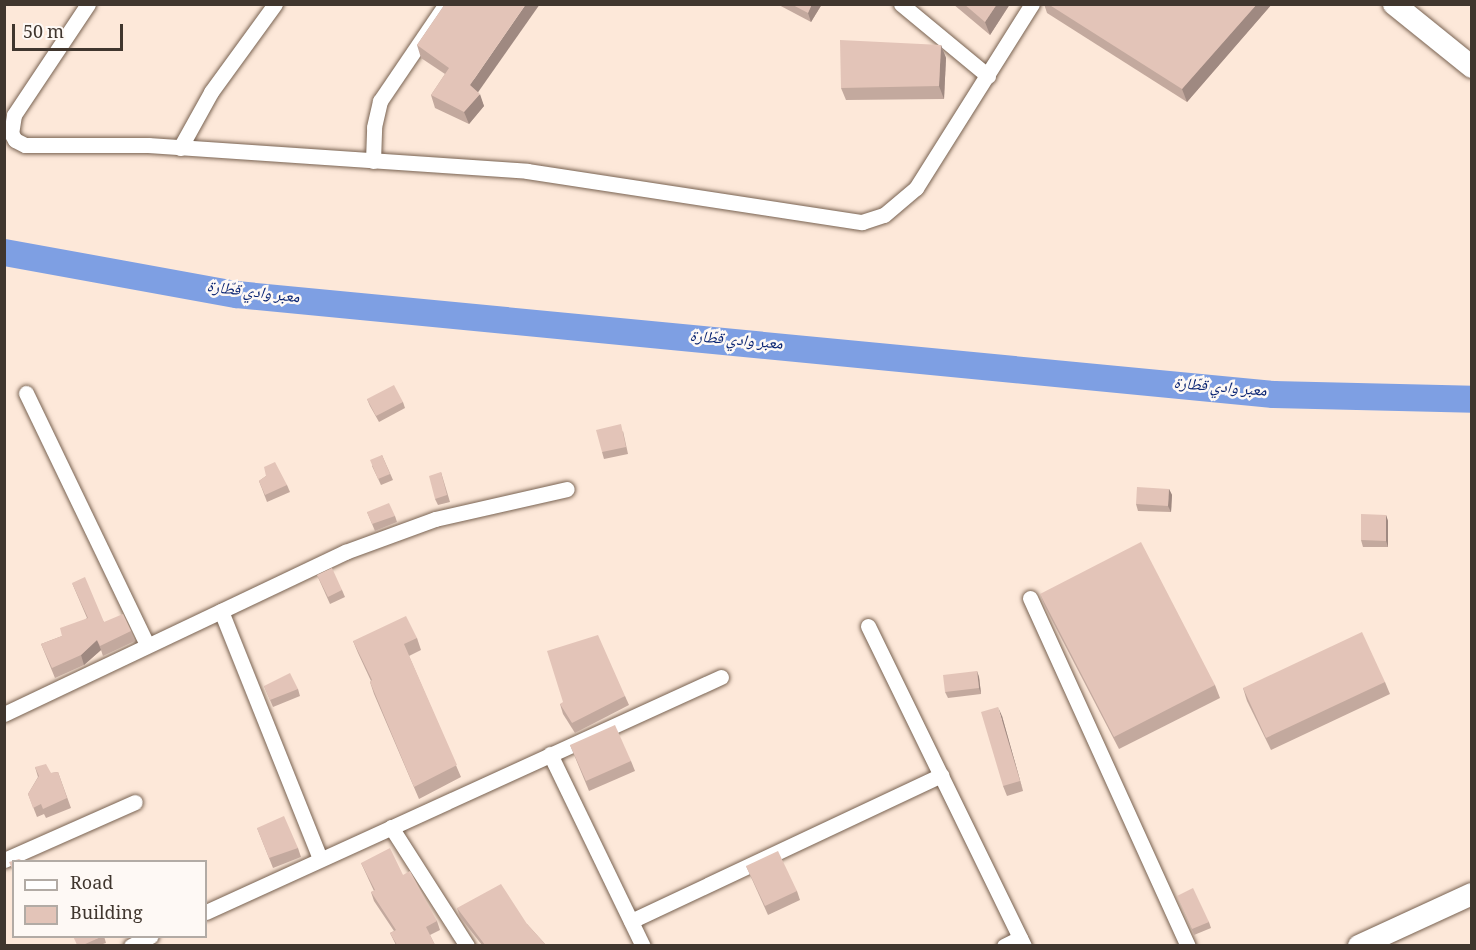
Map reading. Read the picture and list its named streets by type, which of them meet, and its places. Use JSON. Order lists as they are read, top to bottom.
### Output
{
  "water": ["معبر وادي قطّارة"],
  "legend": ["Road", "Building"],
  "scale_bar": "50 m"
}
